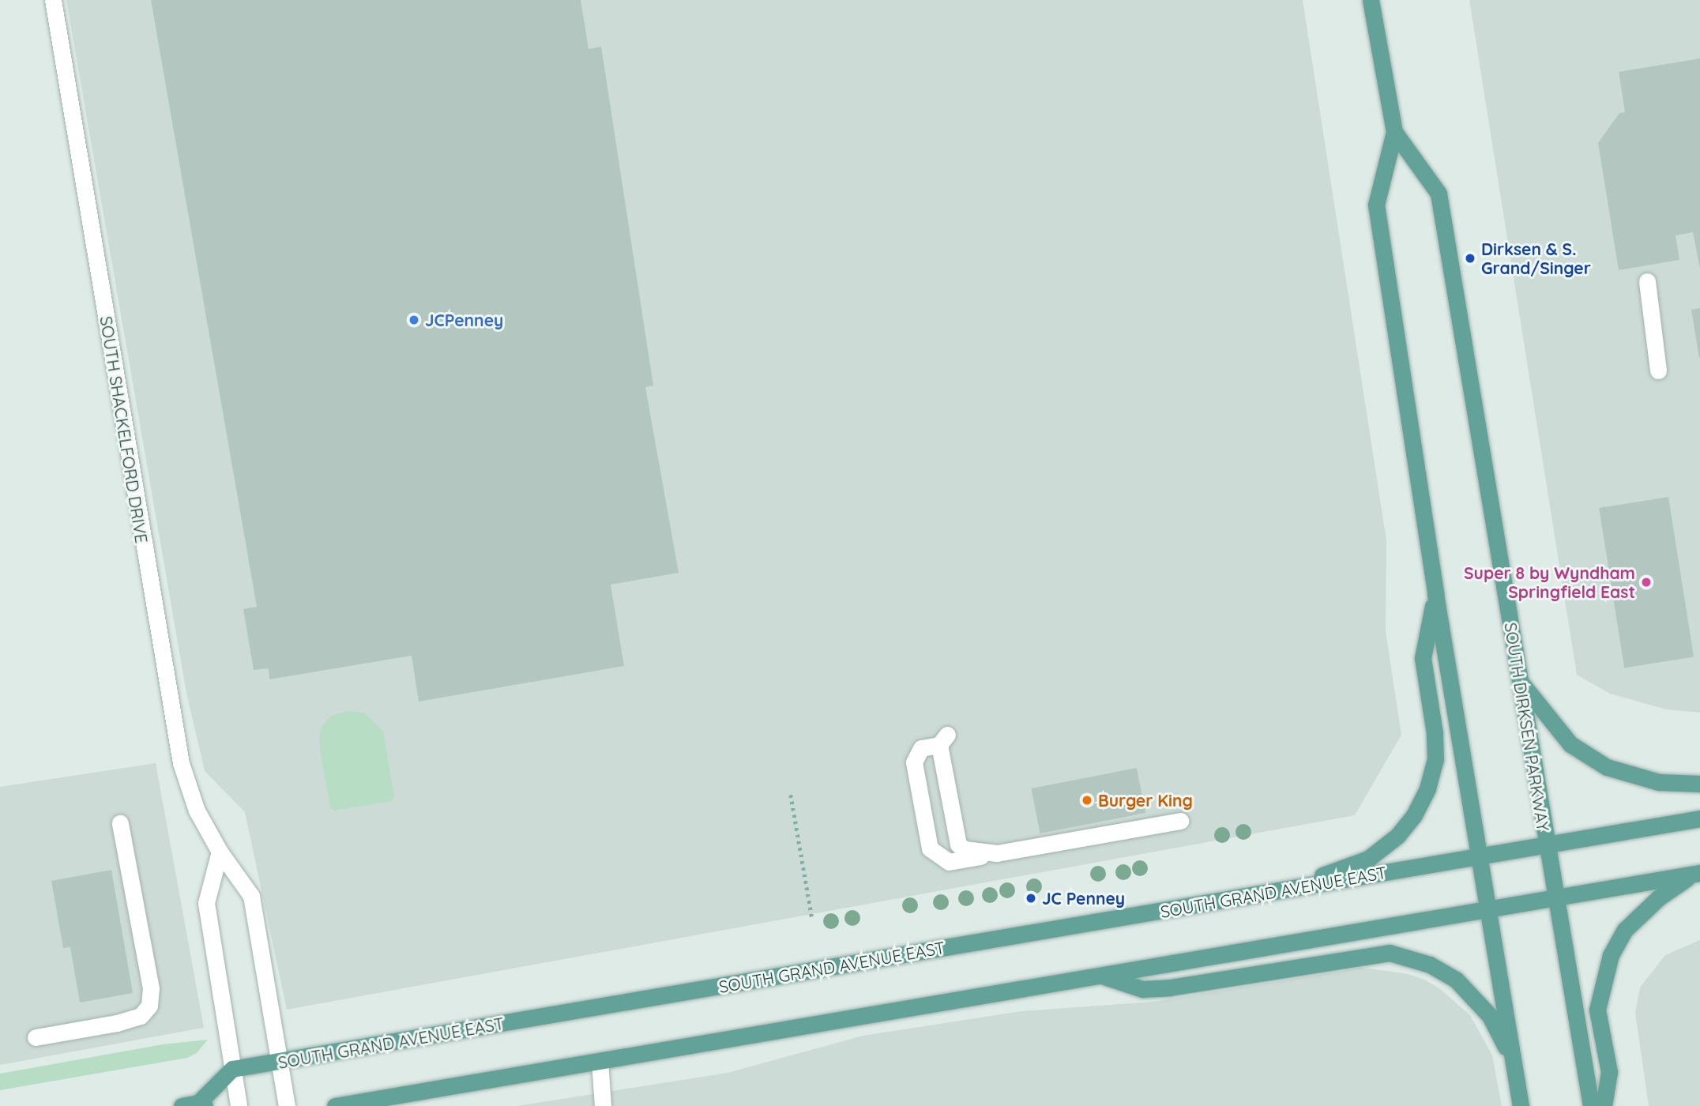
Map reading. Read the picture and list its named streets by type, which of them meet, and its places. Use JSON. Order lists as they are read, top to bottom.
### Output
{
  "streets": {
    "main road": ["SOUTH DIRKSEN PARKWAY", "SOUTH GRAND AVENUE EAST"],
    "street": ["SOUTH SHACKELFORD DRIVE"]
  },
  "crossings": [
    ["SOUTH SHACKELFORD DRIVE", "SOUTH GRAND AVENUE EAST"],
    ["SOUTH DIRKSEN PARKWAY", "SOUTH GRAND AVENUE EAST"]
  ],
  "places": [
    "Dirksen & S. Grand/Singer",
    "JCPenney",
    "Super 8 by Wyndham Springfield East",
    "Burger King",
    "JC Penney"
  ]
}
